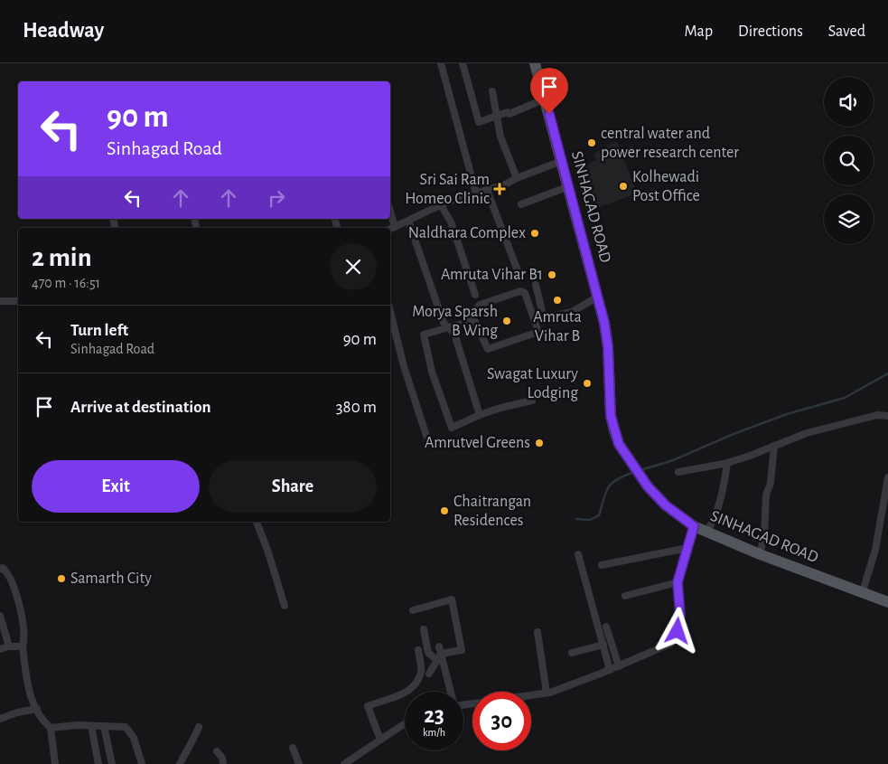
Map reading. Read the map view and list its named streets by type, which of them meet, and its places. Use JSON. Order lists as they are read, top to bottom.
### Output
{
  "streets": {
    "main road": ["SINHAGAD ROAD"]
  },
  "places": {
    "other": [
      "central water and power research center",
      "Kolhewadi Post Office",
      "Naldhara Complex",
      "Amruta Vihar B1",
      "Amruta Vihar B",
      "Morya Sparsh B Wing",
      "Swagat Luxury Lodging",
      "Amrutvel Greens",
      "Chaitrangan Residences",
      "Samarth City"
    ],
    "health": ["Sri Sai Ram Homeo Clinic"]
  },
  "page": {
    "header": "Headway",
    "nav": ["Map", "Directions", "Saved"],
    "turn": ["90 m", "Sinhagad Road"],
    "heading": ["2 min", "470 m · 16:51"],
    "list": [
      {
        "name": "Turn left",
        "note": "Sinhagad Road",
        "value": "90 m"
      },
      {
        "name": "Arrive at destination",
        "value": "380 m"
      }
    ],
    "buttons": ["Exit", "Share"],
    "speed": "23 km/h",
    "limit": "30"
  }
}
